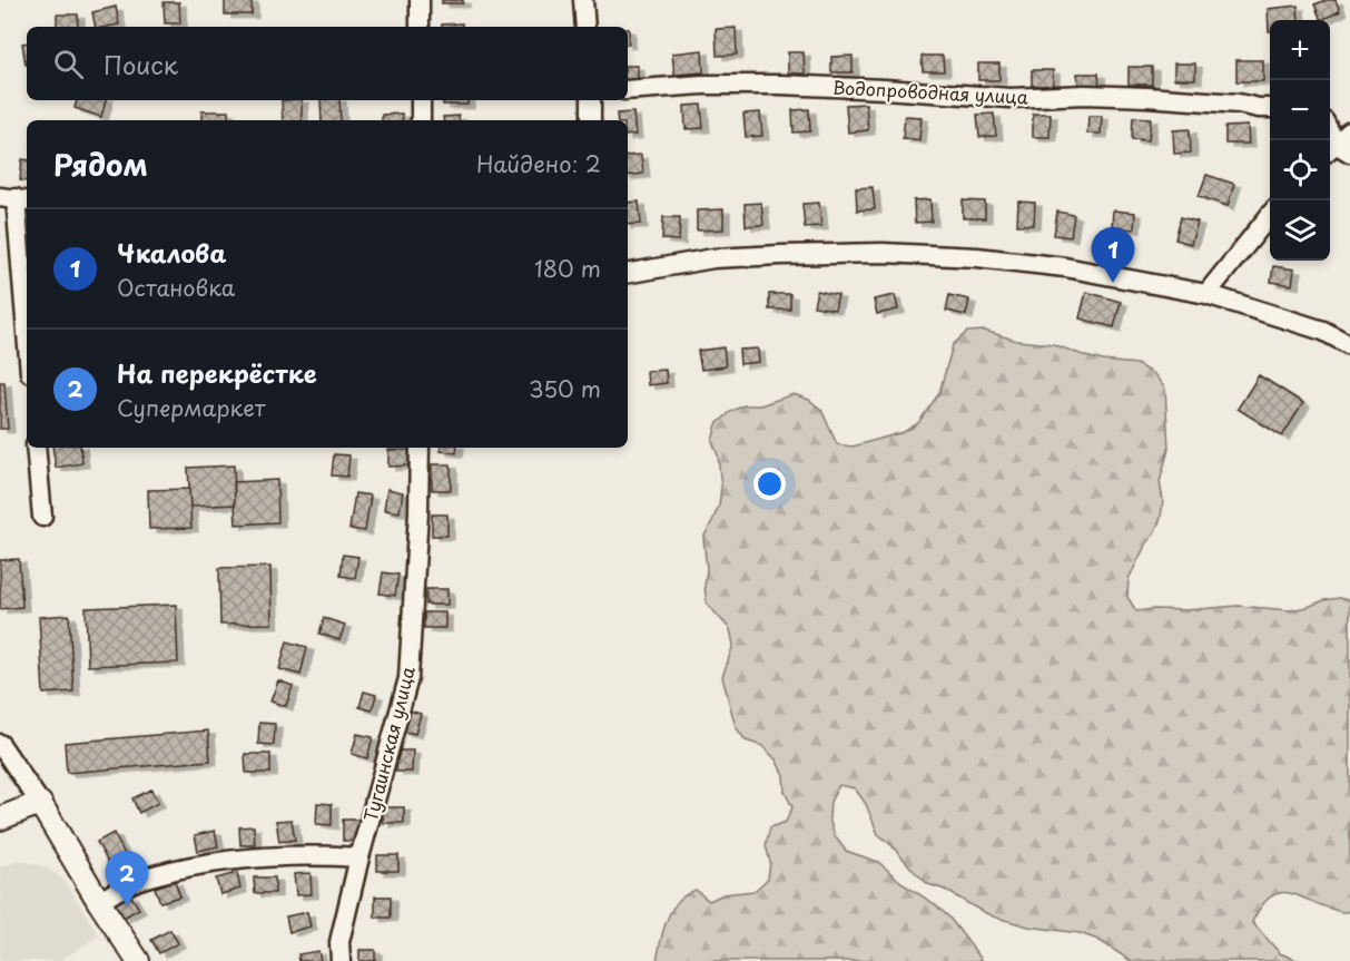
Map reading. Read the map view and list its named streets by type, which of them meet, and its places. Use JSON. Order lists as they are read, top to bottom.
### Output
{
  "streets": {
    "street": ["Водопроводная улица", "Тугаинская улица"]
  },
  "page": {
    "map_buttons": ["+", "−"],
    "search": "Поиск",
    "heading": ["Рядом", "Найдено: 2"],
    "list": [
      {
        "mark": "1",
        "name": "Чкалова",
        "note": "Остановка",
        "value": "180 m"
      },
      {
        "mark": "2",
        "name": "На перекрёстке",
        "note": "Супермаркет",
        "value": "350 m"
      }
    ],
    "pins": ["1", "2"]
  }
}
